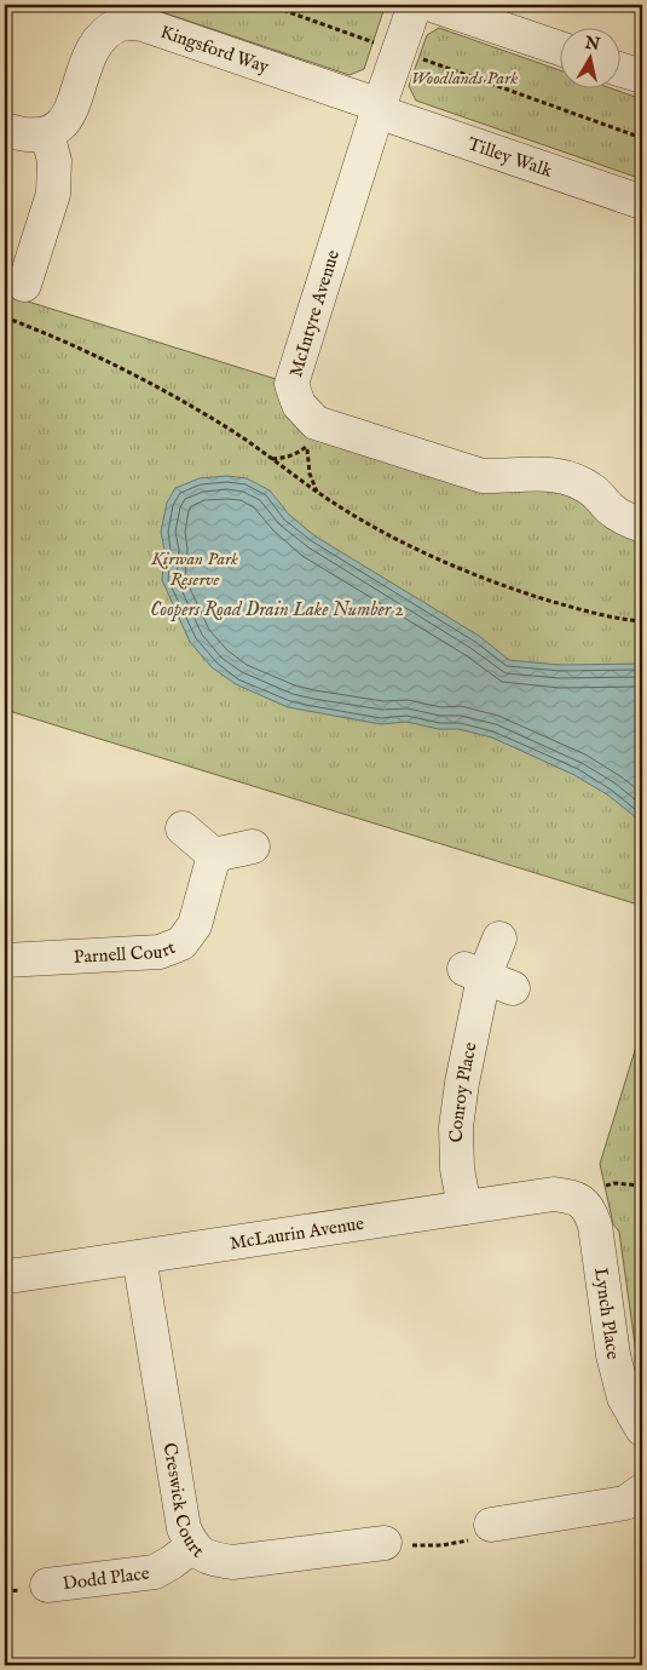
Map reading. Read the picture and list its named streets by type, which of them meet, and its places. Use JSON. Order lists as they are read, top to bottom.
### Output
{
  "streets": {
    "street": [
      "Kingsford Way",
      "Tilley Walk",
      "McIntyre Avenue",
      "Parnell Court",
      "Conroy Place",
      "McLaurin Avenue",
      "Lynch Place",
      "Creswick Court",
      "Dodd Place"
    ]
  },
  "crossings": [
    ["Kingsford Way", "Tilley Walk"],
    ["Kingsford Way", "McIntyre Avenue"],
    ["Tilley Walk", "McIntyre Avenue"],
    ["Conroy Place", "McLaurin Avenue"],
    ["McLaurin Avenue", "Lynch Place"],
    ["McLaurin Avenue", "Creswick Court"],
    ["Creswick Court", "Dodd Place"]
  ],
  "water": ["Coopers Road Drain Lake Number 2"],
  "parks": ["Woodlands Park", "Kirwan Park Reserve"],
  "north": "top"
}
